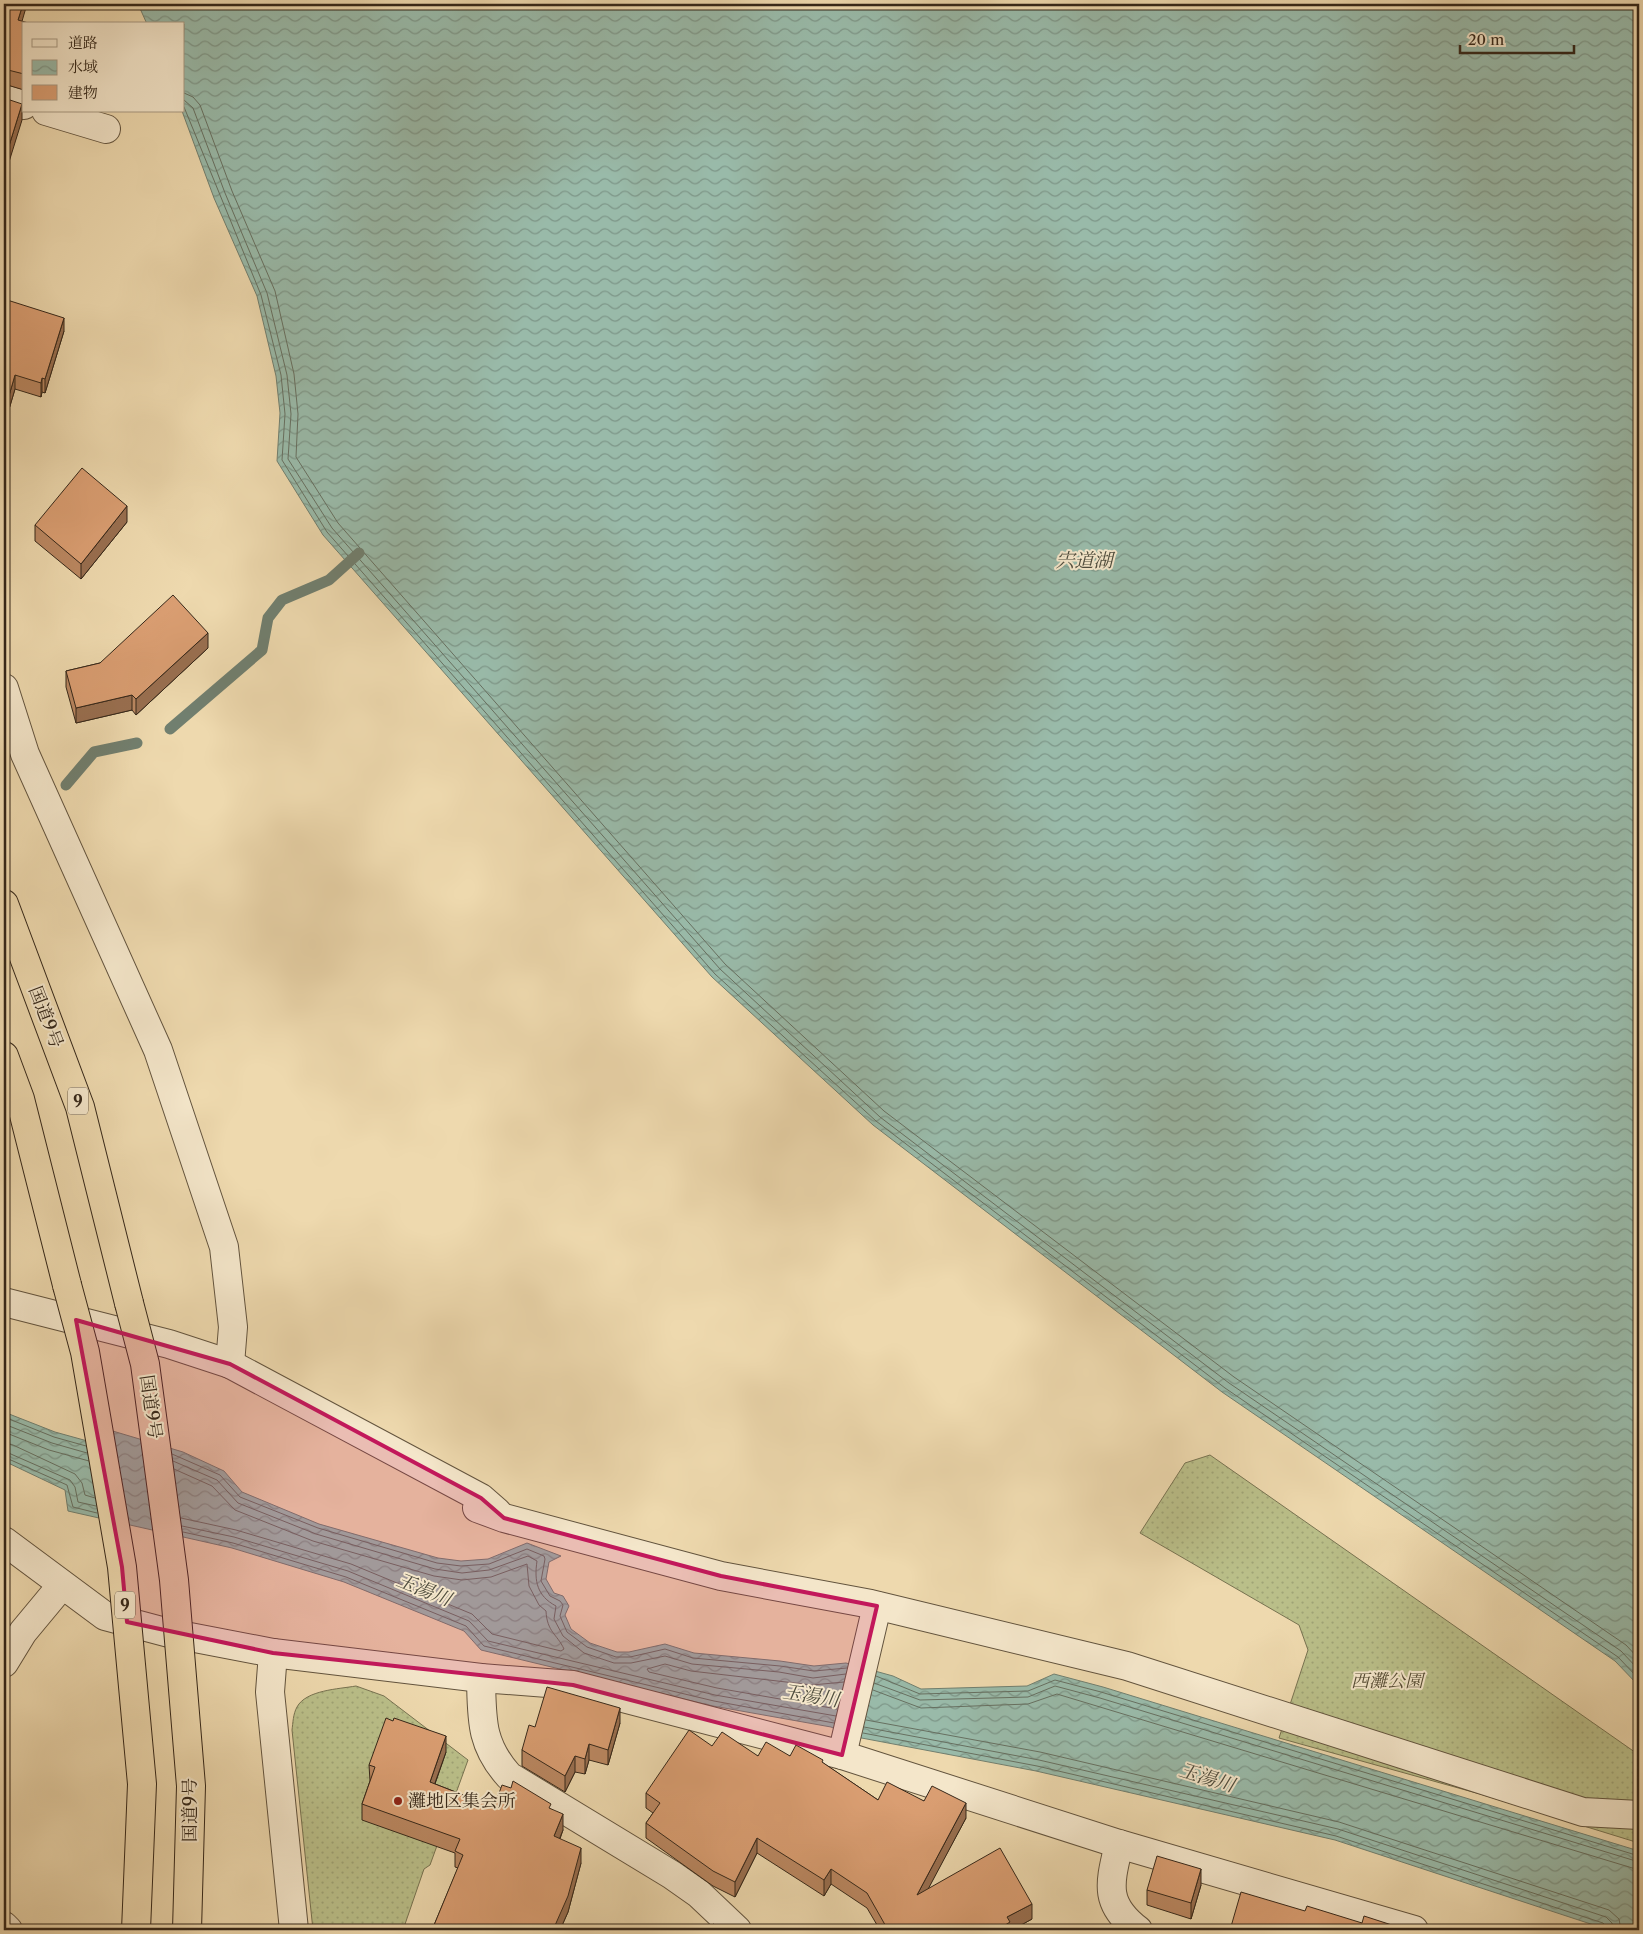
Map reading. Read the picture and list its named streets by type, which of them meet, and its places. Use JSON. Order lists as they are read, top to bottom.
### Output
{
  "streets": {
    "highway": ["国道9号", "9"]
  },
  "water": ["宍道湖", "玉湯川"],
  "parks": ["西灘公園"],
  "places": ["灘地区集会所"],
  "legend": ["道路", "水域", "建物"],
  "scale_bar": "20 m"
}
